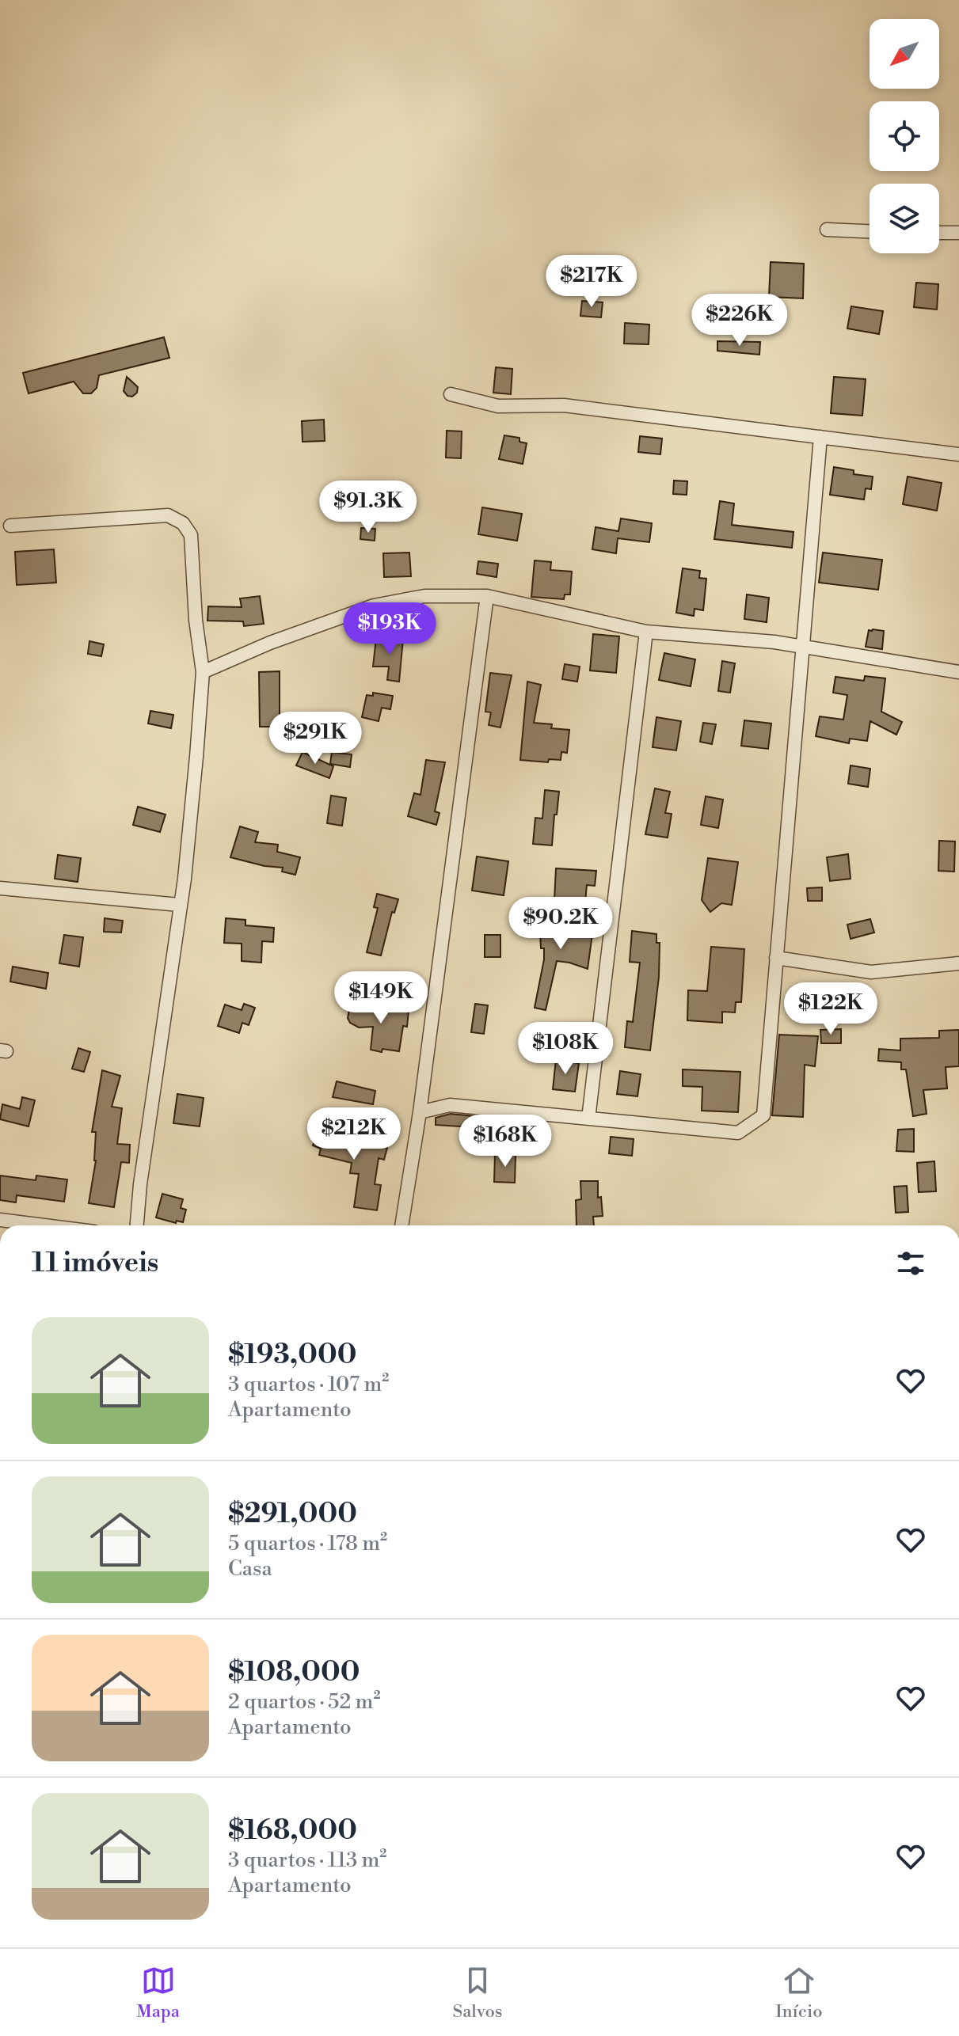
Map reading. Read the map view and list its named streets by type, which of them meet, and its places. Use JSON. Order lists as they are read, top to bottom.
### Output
{
  "north": "bottom left",
  "page": {
    "price": [
      "$217K",
      "$226K",
      "$91.3K",
      "$193K",
      "$291K",
      "$90.2K",
      "$149K",
      "$122K",
      "$108K",
      "$212K",
      "$168K"
    ],
    "heading": "11 imóveis",
    "list": [
      {
        "name": "$193,000",
        "note": "3 quartos · 107 m² · Apartamento"
      },
      {
        "name": "$291,000",
        "note": "5 quartos · 178 m² · Casa"
      },
      {
        "name": "$108,000",
        "note": "2 quartos · 52 m² · Apartamento"
      },
      {
        "name": "$168,000",
        "note": "3 quartos · 113 m² · Apartamento"
      }
    ],
    "tabs": ["Mapa", "Salvos", "Início"]
  }
}
